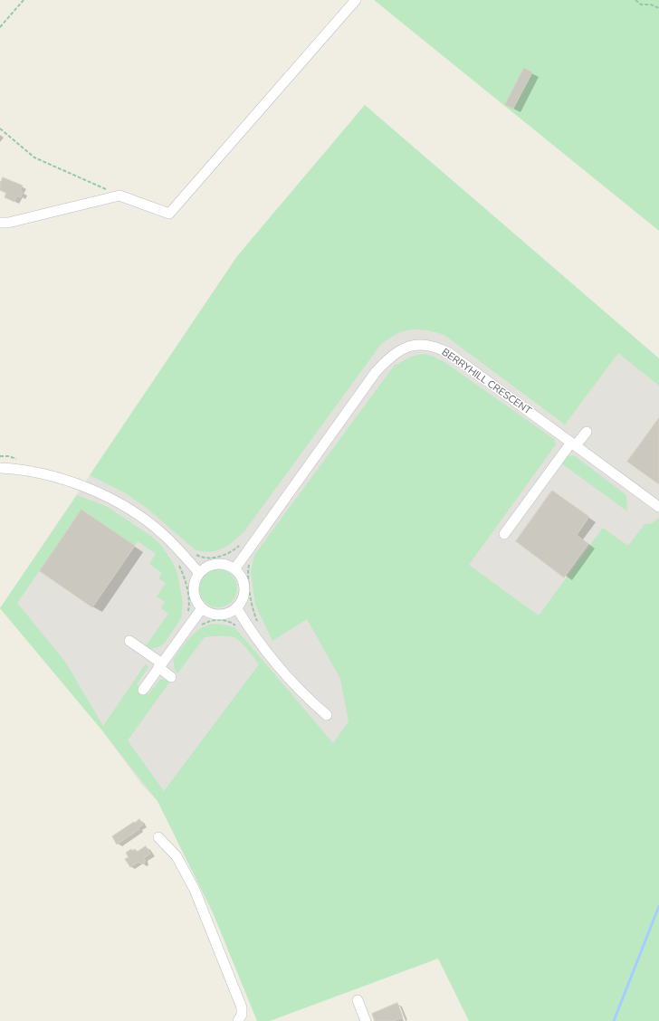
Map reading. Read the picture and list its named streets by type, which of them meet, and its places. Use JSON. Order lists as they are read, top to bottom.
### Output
{
  "streets": {
    "street": ["BERRYHILL CRESCENT"]
  }
}
